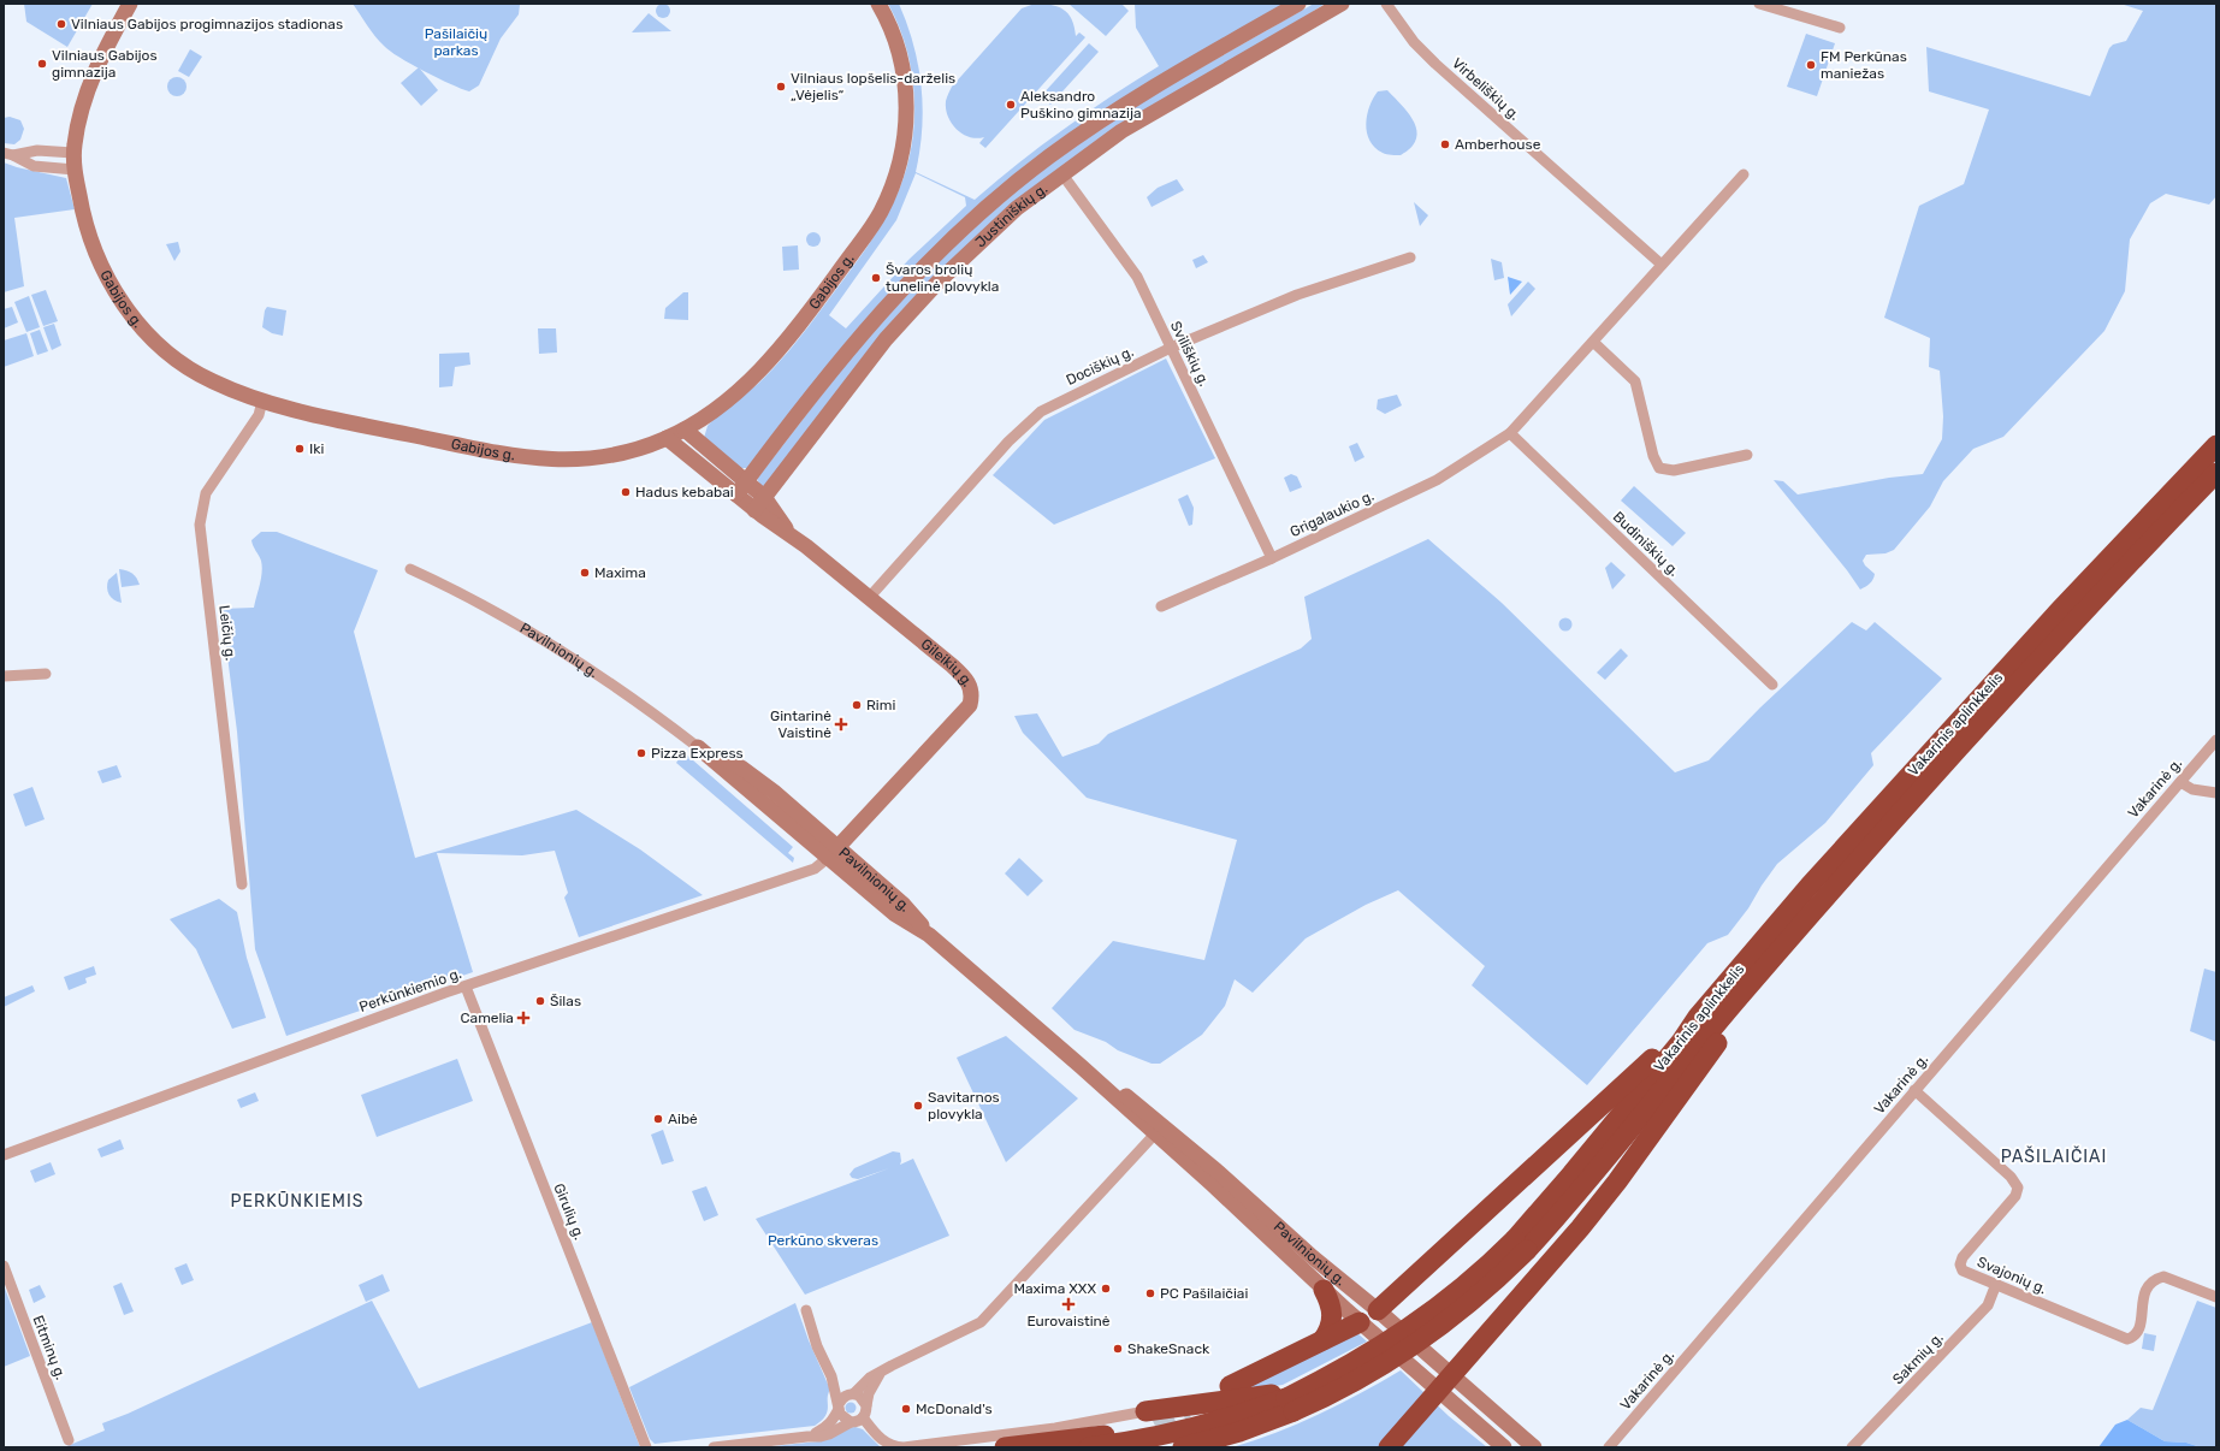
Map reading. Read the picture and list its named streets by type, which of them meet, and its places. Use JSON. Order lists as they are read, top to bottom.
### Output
{
  "streets": {
    "highway": ["Vakarinis aplinkkelis"],
    "street": [
      "Virbeliškių g.",
      "Justiniškių g.",
      "Gabijos g.",
      "Sviliškių g.",
      "Dociškių g.",
      "Grigalaukio g.",
      "Budiniškių g.",
      "Leičių g.",
      "Pavilnionių g.",
      "Gileikių g.",
      "Vakarinė g.",
      "Perkūnkiemio g.",
      "Girulių g.",
      "Svajonių g.",
      "Eitminų g.",
      "Sakmių g."
    ]
  },
  "crossings": [
    ["Justiniškių g.", "Sviliškių g."],
    ["Justiniškių g.", "Gileikių g."],
    ["Gabijos g.", "Leičių g."],
    ["Gabijos g.", "Gileikių g."],
    ["Sviliškių g.", "Dociškių g."],
    ["Sviliškių g.", "Grigalaukio g."],
    ["Dociškių g.", "Gileikių g."],
    ["Grigalaukio g.", "Budiniškių g."],
    ["Pavilnionių g.", "Gileikių g."],
    ["Pavilnionių g.", "Perkūnkiemio g."],
    ["Gileikių g.", "Perkūnkiemio g."],
    ["Vakarinė g.", "Svajonių g."],
    ["Perkūnkiemio g.", "Girulių g."],
    ["Svajonių g.", "Sakmių g."]
  ],
  "districts": ["PAŠILAIČIAI", "PERKŪNKIEMIS"],
  "parks": ["Pašilaičių parkas", "Perkūno skveras"],
  "places": {
    "other": [
      "Vilniaus Gabijos progimnazijos stadionas",
      "Vilniaus Gabijos gimnazija",
      "FM Perkūnas maniežas",
      "Vilniaus lopšelis-darželis „Vėjelis“",
      "Aleksandro Puškino gimnazija",
      "Amberhouse",
      "Švaros brolių tunelinė plovykla",
      "Iki",
      "Hadus kebabai",
      "Maxima",
      "Rimi",
      "Pizza Express",
      "Šilas",
      "Savitarnos plovykla",
      "Aibė",
      "Maxima XXX",
      "PC Pašilaičiai",
      "ShakeSnack",
      "McDonald's"
    ],
    "health": ["Gintarinė Vaistinė", "Camelia", "Eurovaistinė"]
  }
}
